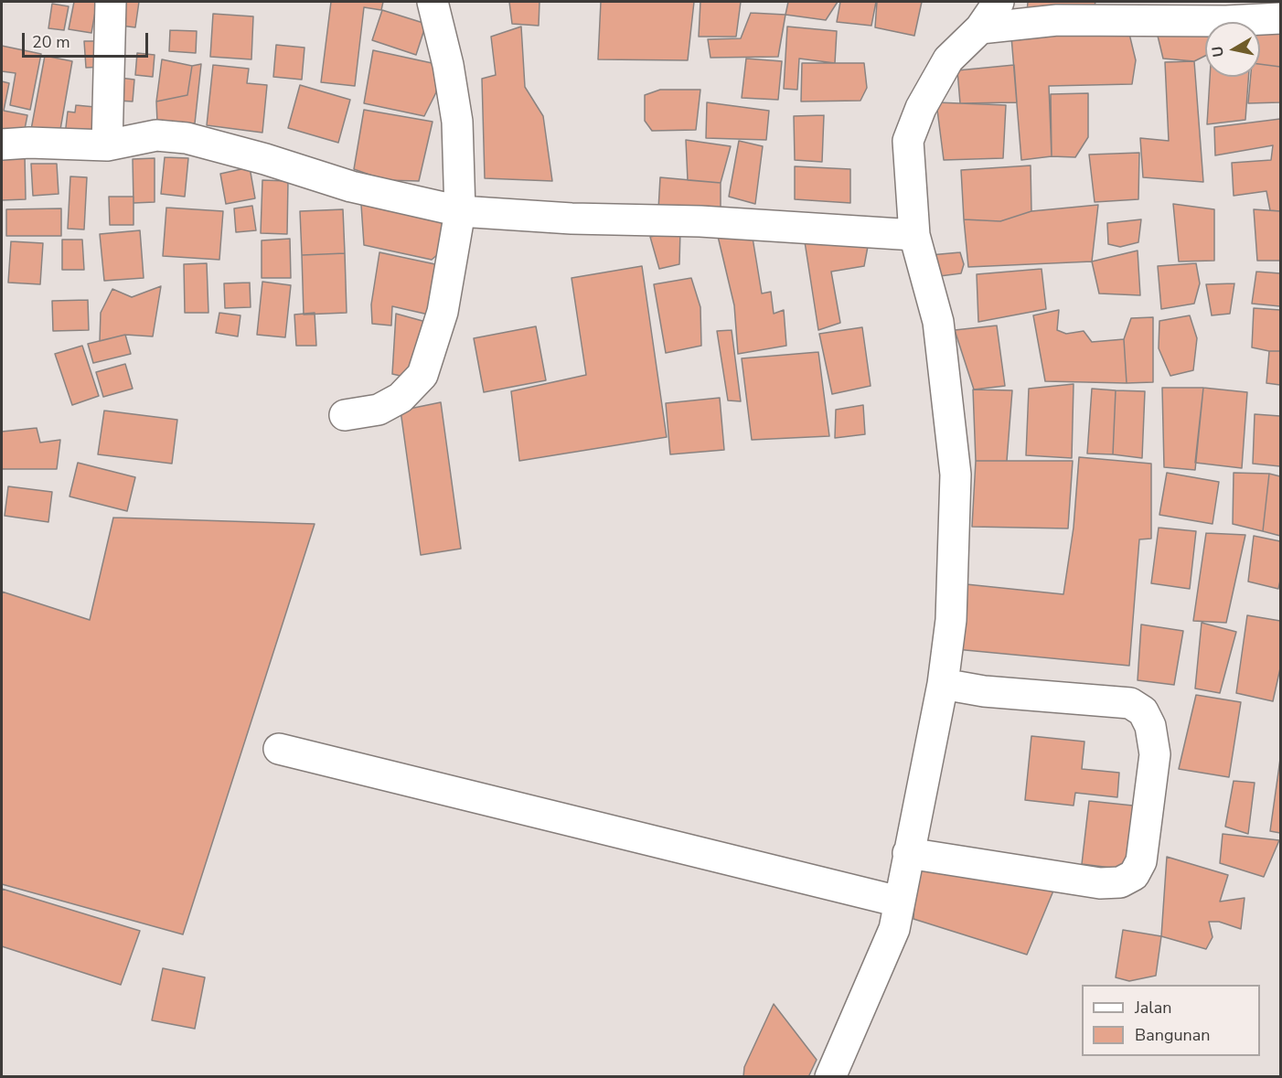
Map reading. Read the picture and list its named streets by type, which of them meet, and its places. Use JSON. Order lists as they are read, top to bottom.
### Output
{
  "legend": ["Jalan", "Bangunan"],
  "scale_bar": "20 m",
  "north": "left"
}
